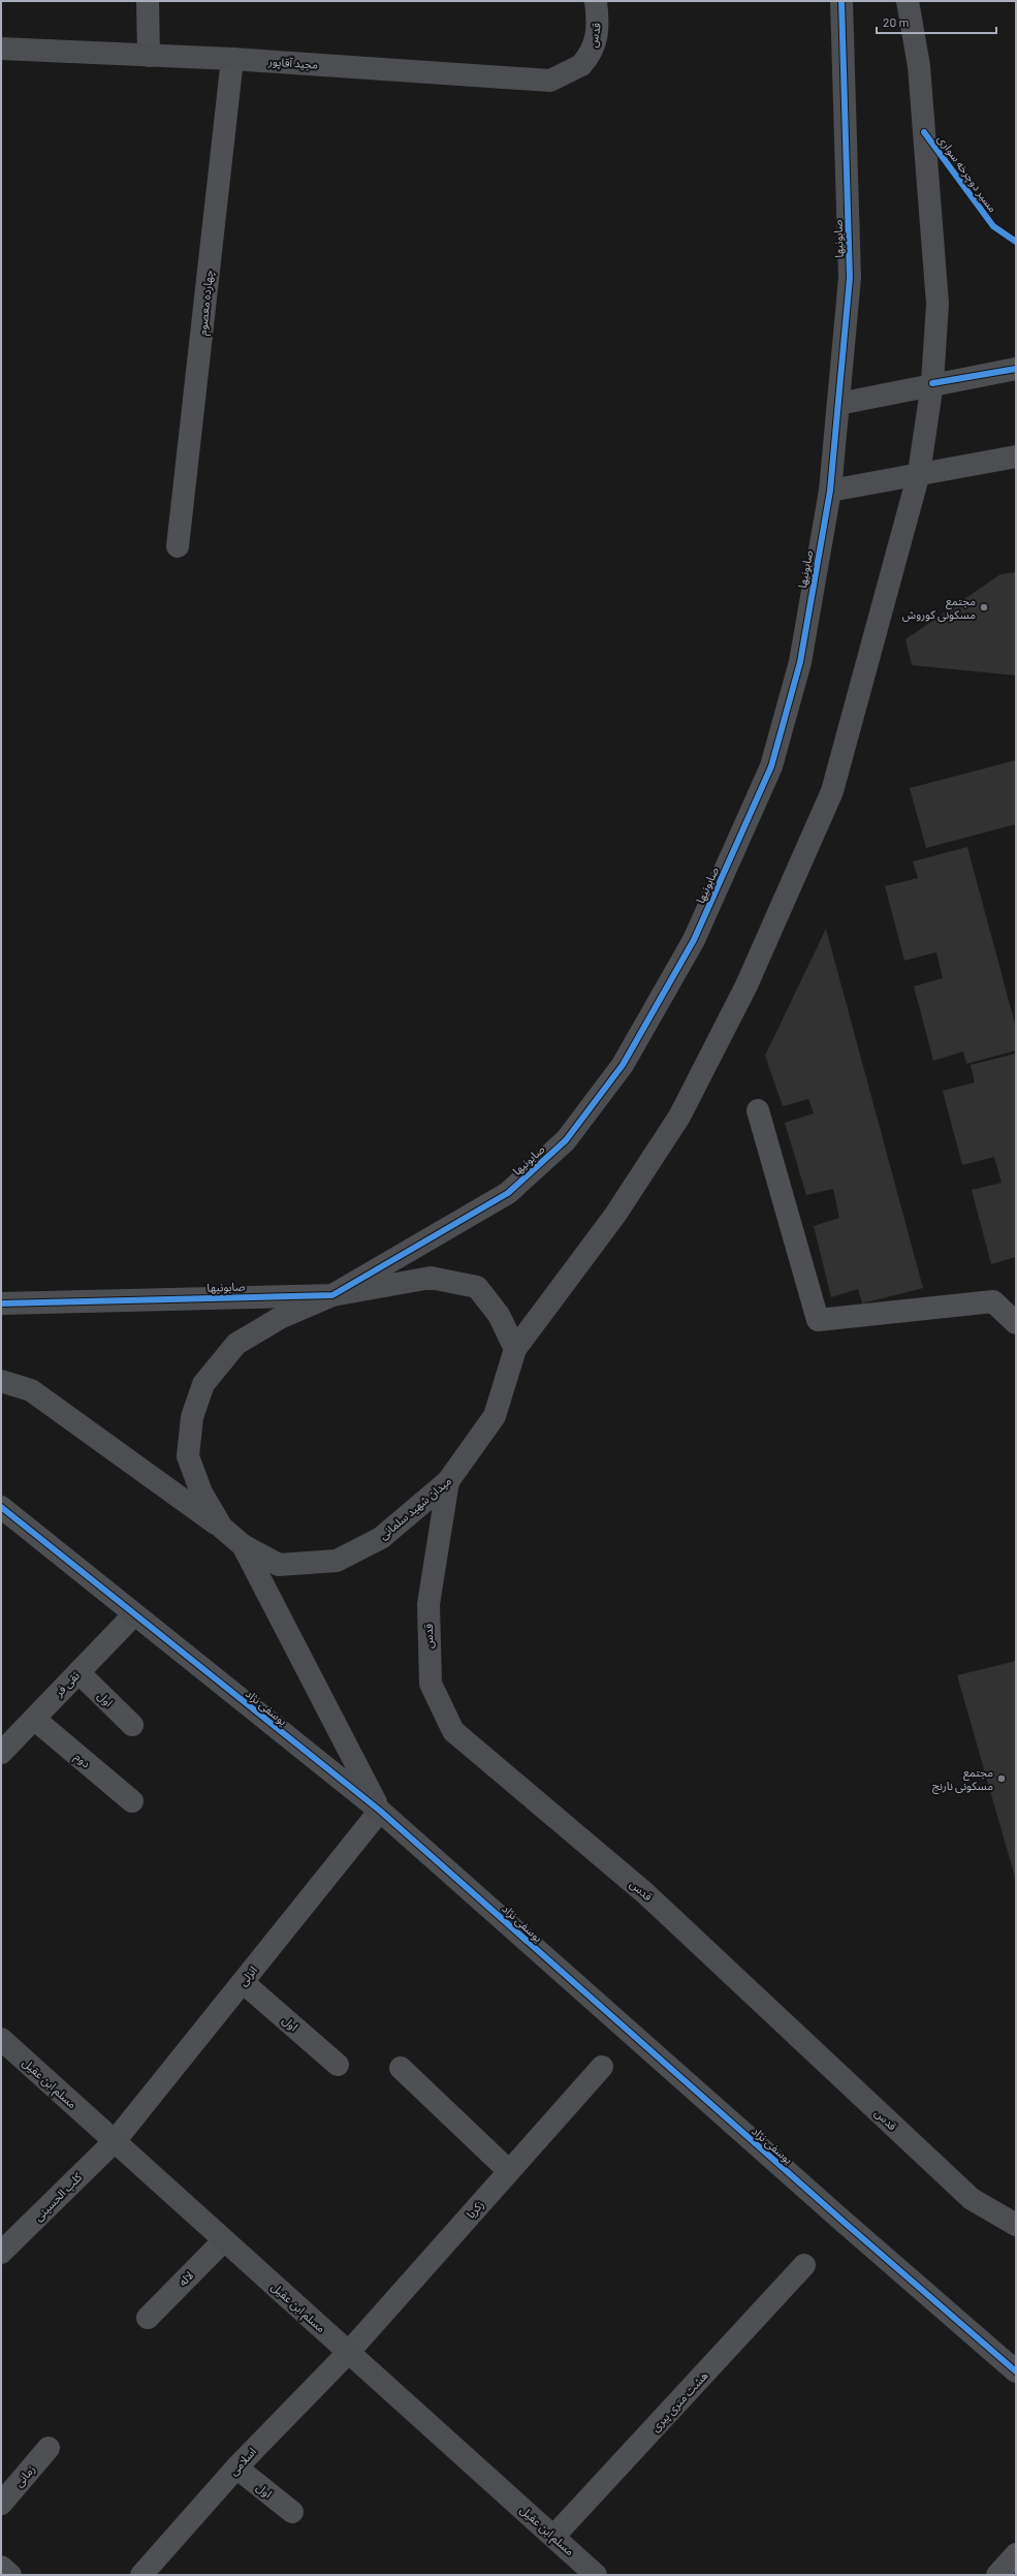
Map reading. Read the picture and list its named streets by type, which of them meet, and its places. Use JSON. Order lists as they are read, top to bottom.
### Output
{
  "streets": {
    "street": [
      "قدس",
      "مجید آقاپور",
      "صابونیها",
      "چهارده معصوم",
      "میدان شهید سلمانی",
      "تقی فر",
      "اول",
      "یوسفی نژاد",
      "دوم",
      "انزلی",
      "مسلم ابن عقیل",
      "کلب الحسینی",
      "زکریا",
      "لاله",
      "هشت متری پیری",
      "اسلامی",
      "زمانی"
    ],
    "cycle path": ["مسیر دوچرخه سواری"]
  },
  "crossings": [
    ["قدس", "مجید آقاپور"],
    ["قدس", "میدان شهید سلمانی"],
    ["مجید آقاپور", "چهارده معصوم"],
    ["صابونیها", "میدان شهید سلمانی"],
    ["تقی فر", "اول"],
    ["تقی فر", "یوسفی نژاد"],
    ["تقی فر", "دوم"],
    ["اول", "انزلی"],
    ["اول", "اسلامی"],
    ["یوسفی نژاد", "انزلی"],
    ["انزلی", "مسلم ابن عقیل"],
    ["انزلی", "کلب الحسینی"],
    ["مسلم ابن عقیل", "کلب الحسینی"],
    ["مسلم ابن عقیل", "زکریا"],
    ["مسلم ابن عقیل", "لاله"],
    ["مسلم ابن عقیل", "هشت متری پیری"],
    ["مسلم ابن عقیل", "اسلامی"],
    ["زکریا", "اسلامی"]
  ],
  "places": ["مجتمع مسکونی کوروش", "مجتمع مسکونی نارنج"],
  "scale_bar": "20 m"
}
